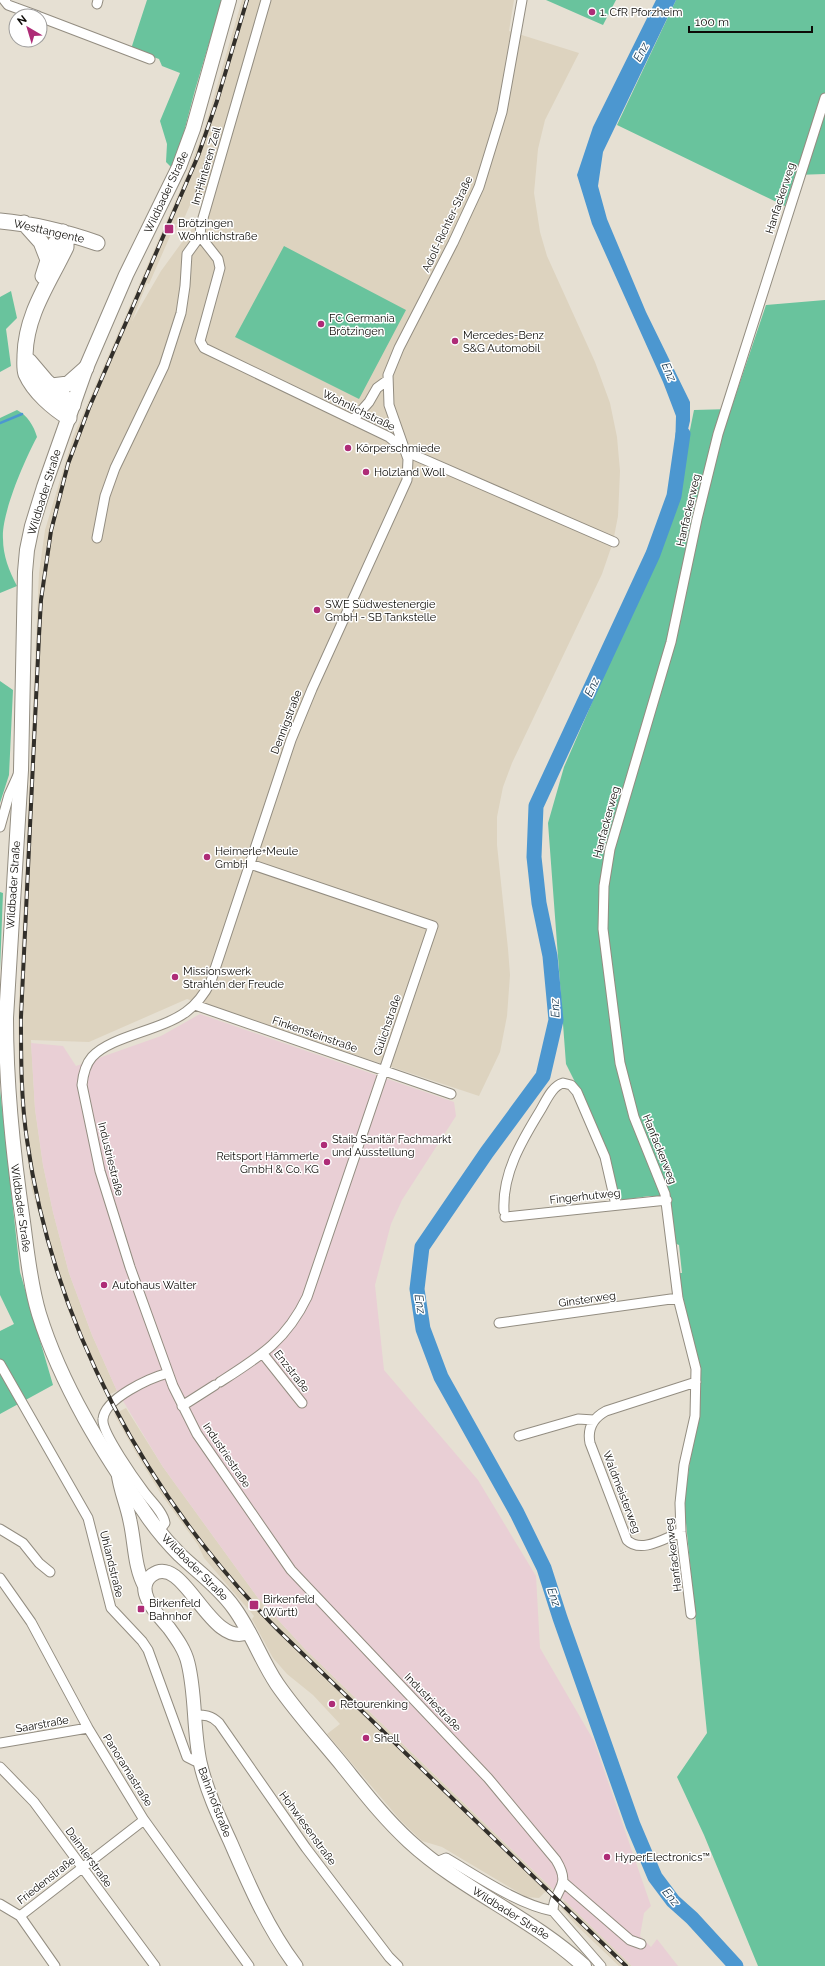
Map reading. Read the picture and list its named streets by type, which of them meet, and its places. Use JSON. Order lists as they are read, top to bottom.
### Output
{
  "streets": {
    "highway": ["Westtangente"],
    "main road": ["Wildbader Straße", "Bahnhofstraße"],
    "street": [
      "Im Hinteren Zeil",
      "Hanfackerweg",
      "Adolf-Richter-Straße",
      "Wohnlichstraße",
      "Dennigstraße",
      "Gülichstraße",
      "Finkensteinstraße",
      "Industriestraße",
      "Fingerhutweg",
      "Ginsterweg",
      "Enzstraße",
      "Waldmeisterweg",
      "Uhlandstraße",
      "Saarstraße",
      "Panoramastraße",
      "Hohwiesenstraße",
      "Daimlerstraße",
      "Friedenstraße"
    ]
  },
  "crossings": [
    ["Im Hinteren Zeil", "Wohnlichstraße"],
    ["Wildbader Straße", "Bahnhofstraße"],
    ["Hanfackerweg", "Fingerhutweg"],
    ["Hanfackerweg", "Ginsterweg"],
    ["Hanfackerweg", "Waldmeisterweg"],
    ["Adolf-Richter-Straße", "Wohnlichstraße"],
    ["Adolf-Richter-Straße", "Dennigstraße"],
    ["Wohnlichstraße", "Dennigstraße"],
    ["Dennigstraße", "Gülichstraße"],
    ["Dennigstraße", "Finkensteinstraße"],
    ["Dennigstraße", "Industriestraße"],
    ["Gülichstraße", "Finkensteinstraße"],
    ["Gülichstraße", "Enzstraße"],
    ["Finkensteinstraße", "Industriestraße"],
    ["Industriestraße", "Enzstraße"],
    ["Uhlandstraße", "Bahnhofstraße"],
    ["Saarstraße", "Panoramastraße"],
    ["Panoramastraße", "Friedenstraße"],
    ["Bahnhofstraße", "Hohwiesenstraße"],
    ["Daimlerstraße", "Friedenstraße"]
  ],
  "water": ["Enz"],
  "places": {
    "other": [
      "1. CfR Pforzheim",
      "FC Germania Brötzingen",
      "Mercedes-Benz S&G Automobil",
      "Körperschmiede",
      "Holzland Woll",
      "SWE Südwestenergie GmbH - SB Tankstelle",
      "Heimerle+Meule GmbH",
      "Missionswerk Strahlen der Freude",
      "Staib Sanitär Fachmarkt und Ausstellung",
      "Reitsport Hämmerle GmbH & Co. KG",
      "Autohaus Walter",
      "Retourenking",
      "Shell",
      "HyperElectronics™"
    ],
    "transit": ["Brötzingen Wohnlichstraße", "Birkenfeld (Württ)", "Birkenfeld Bahnhof"]
  },
  "scale_bar": "100 m",
  "north": "top left"
}
